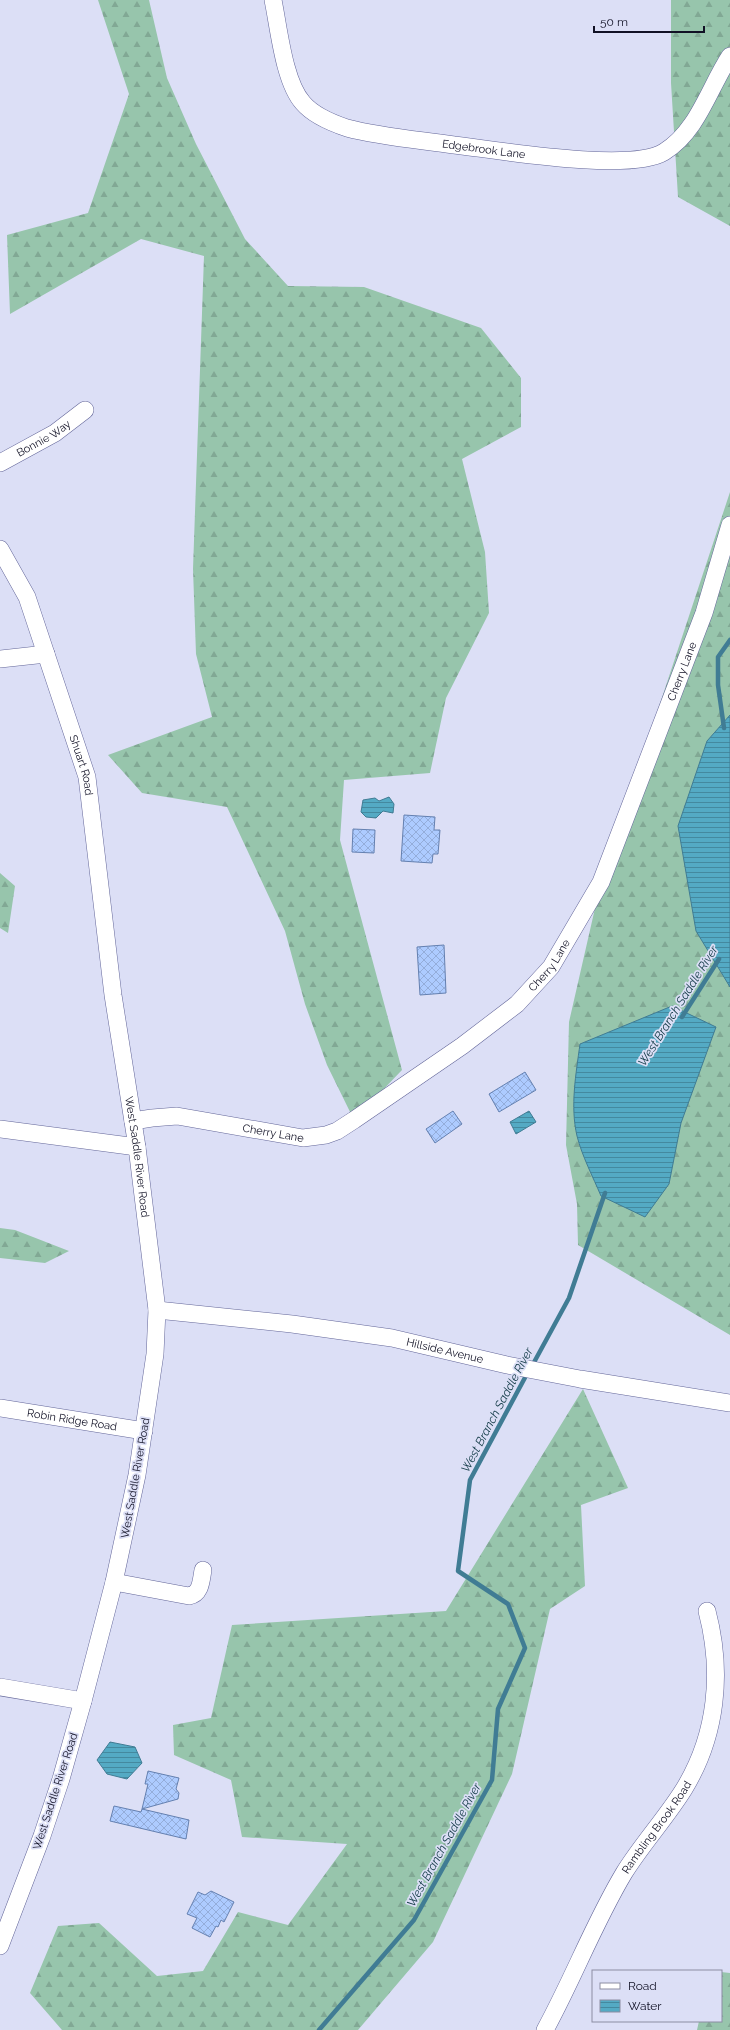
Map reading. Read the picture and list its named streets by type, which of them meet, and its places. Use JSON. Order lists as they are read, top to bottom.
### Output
{
  "streets": {
    "street": [
      "Edgebrook Lane",
      "Bonnie Way",
      "Cherry Lane",
      "Shuart Road",
      "West Saddle River Road",
      "Hillside Avenue",
      "Robin Ridge Road",
      "Rambling Brook Road"
    ]
  },
  "crossings": [
    ["Cherry Lane", "West Saddle River Road"],
    ["Shuart Road", "West Saddle River Road"],
    ["West Saddle River Road", "Hillside Avenue"],
    ["West Saddle River Road", "Robin Ridge Road"]
  ],
  "water": ["West Branch Saddle River"],
  "legend": ["Road", "Water"],
  "scale_bar": "50 m"
}
